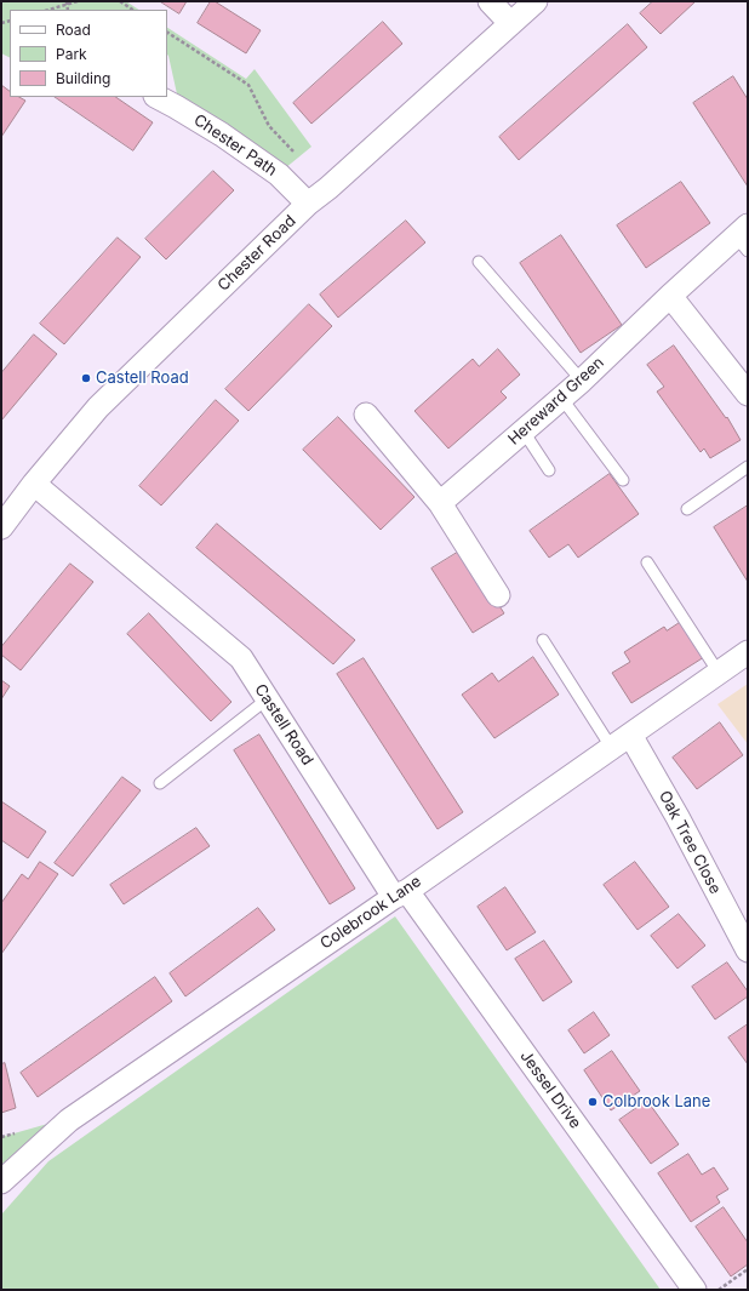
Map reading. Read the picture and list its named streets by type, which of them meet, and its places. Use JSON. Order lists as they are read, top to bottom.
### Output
{
  "streets": {
    "street": [
      "Chester Path",
      "Chester Road",
      "Hereward Green",
      "Castell Road",
      "Oak Tree Close",
      "Colebrook Lane",
      "Jessel Drive"
    ]
  },
  "crossings": [
    ["Chester Path", "Chester Road"],
    ["Chester Road", "Castell Road"],
    ["Castell Road", "Colebrook Lane"],
    ["Castell Road", "Jessel Drive"],
    ["Oak Tree Close", "Colebrook Lane"],
    ["Colebrook Lane", "Jessel Drive"]
  ],
  "places": ["Castell Road", "Colbrook Lane"],
  "legend": ["Road", "Park", "Building"]
}
